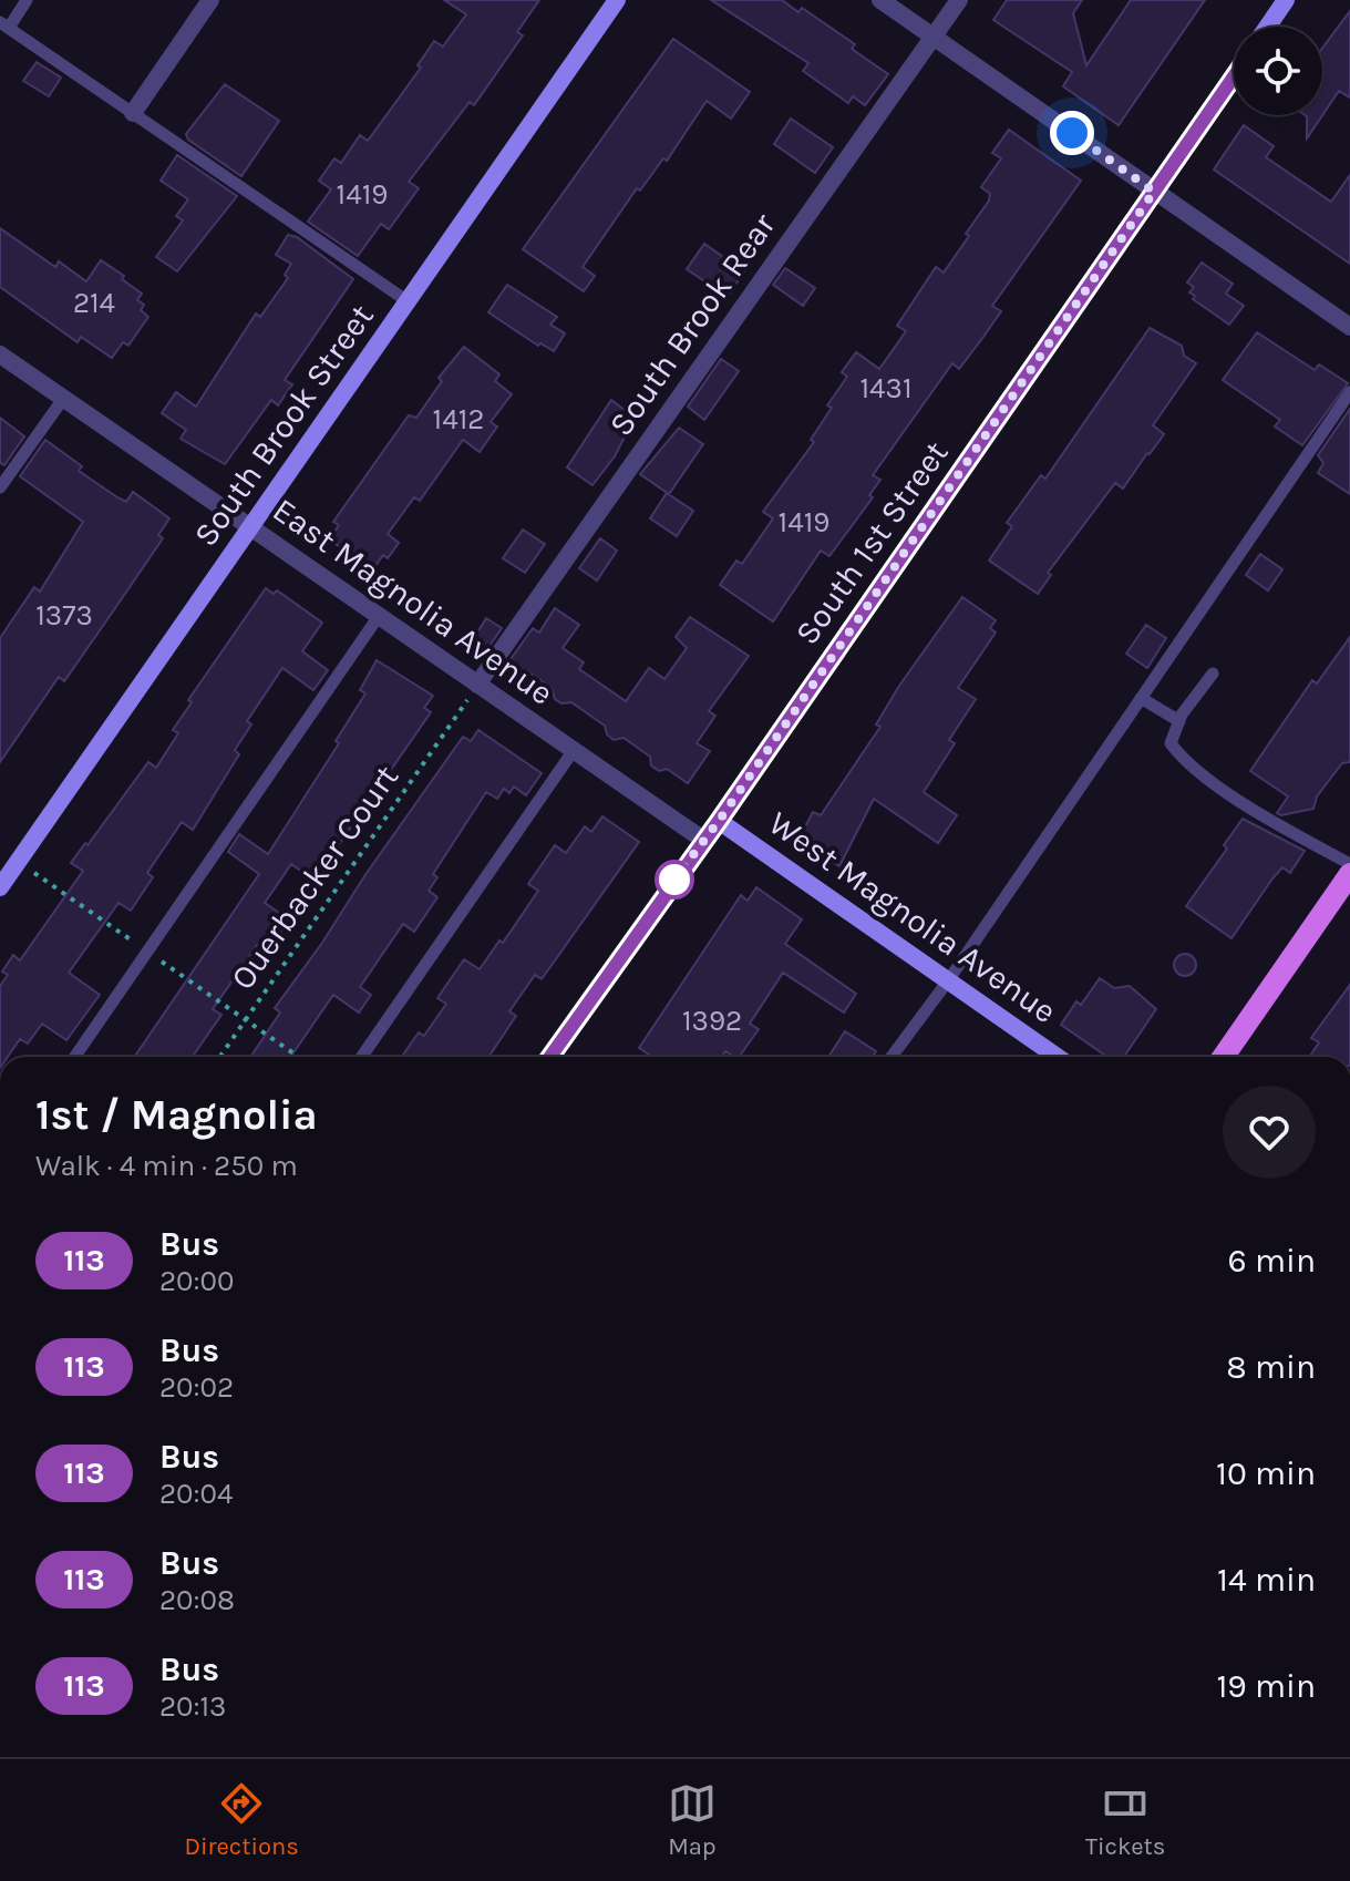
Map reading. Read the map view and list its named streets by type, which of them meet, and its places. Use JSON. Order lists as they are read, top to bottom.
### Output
{
  "streets": {
    "street": [
      "South Brook Rear",
      "South Brook Street",
      "South 1st Street",
      "East Magnolia Avenue",
      "West Magnolia Avenue"
    ],
    "path": ["Ouerbacker Court"]
  },
  "crossings": [
    ["South Brook Rear", "East Magnolia Avenue"],
    ["South Brook Street", "East Magnolia Avenue"],
    ["South 1st Street", "East Magnolia Avenue"],
    ["South 1st Street", "West Magnolia Avenue"]
  ],
  "lines": ["bus line 113"],
  "house_numbers": [
    "1419",
    "214",
    "1431",
    "1412",
    "1419",
    "1373",
    "1392"
  ],
  "page": {
    "heading": ["1st / Magnolia", "Walk · 4 min · 250 m"],
    "list": [
      {
        "mark": "113",
        "name": "Bus",
        "note": "20:00",
        "value": "6 min"
      },
      {
        "mark": "113",
        "name": "Bus",
        "note": "20:02",
        "value": "8 min"
      },
      {
        "mark": "113",
        "name": "Bus",
        "note": "20:04",
        "value": "10 min"
      },
      {
        "mark": "113",
        "name": "Bus",
        "note": "20:08",
        "value": "14 min"
      },
      {
        "mark": "113",
        "name": "Bus",
        "note": "20:13",
        "value": "19 min"
      }
    ],
    "tabs": ["Directions", "Map", "Tickets"]
  }
}
